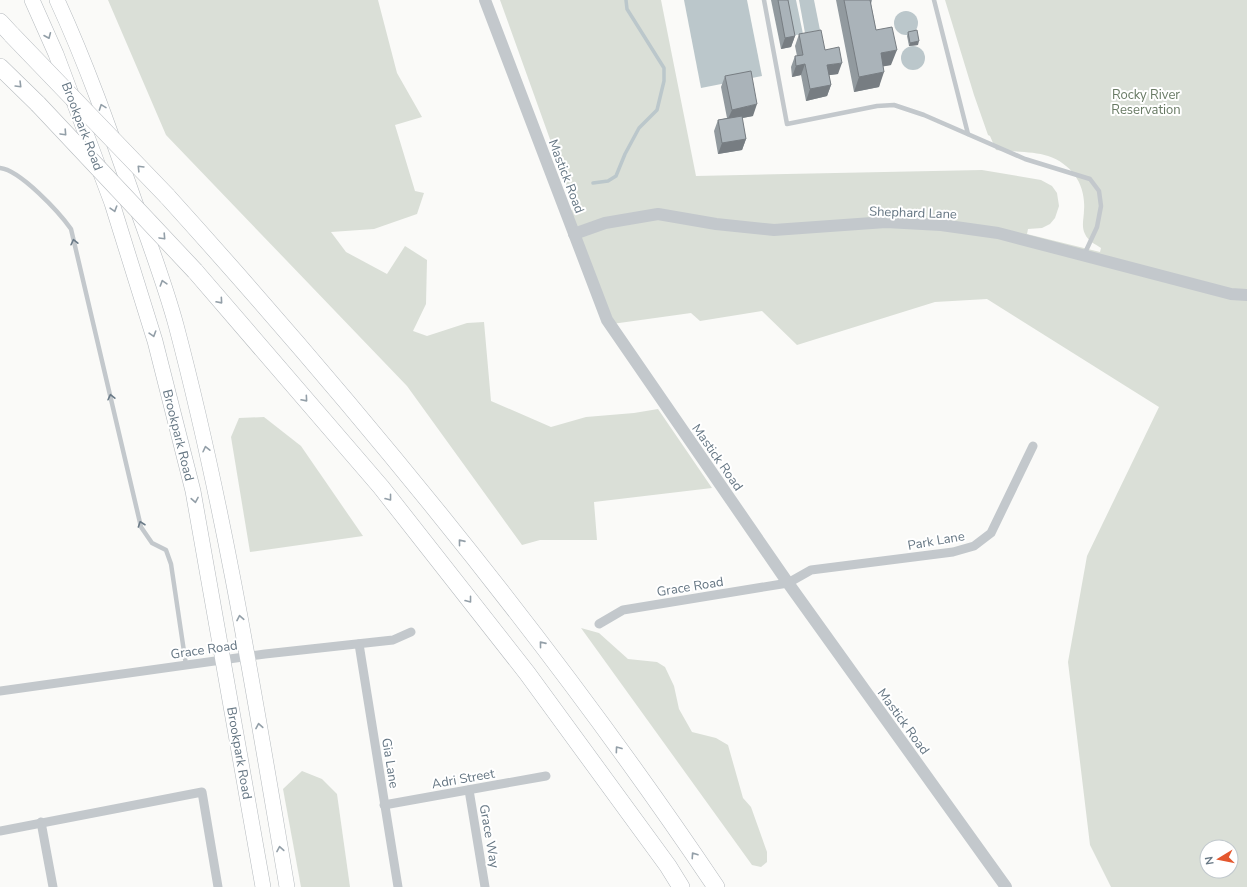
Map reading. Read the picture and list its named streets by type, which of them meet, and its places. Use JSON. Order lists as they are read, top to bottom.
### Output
{
  "streets": {
    "main road": ["Brookpark Road"],
    "street": [
      "Mastick Road",
      "Shephard Lane",
      "Park Lane",
      "Grace Road",
      "Gia Lane",
      "Adri Street",
      "Grace Way"
    ]
  },
  "crossings": [
    ["Brookpark Road", "Grace Road"],
    ["Mastick Road", "Shephard Lane"],
    ["Mastick Road", "Park Lane"],
    ["Mastick Road", "Grace Road"],
    ["Park Lane", "Grace Road"],
    ["Grace Road", "Gia Lane"],
    ["Gia Lane", "Adri Street"],
    ["Adri Street", "Grace Way"]
  ],
  "parks": ["Rocky River Reservation"],
  "north": "left"
}
